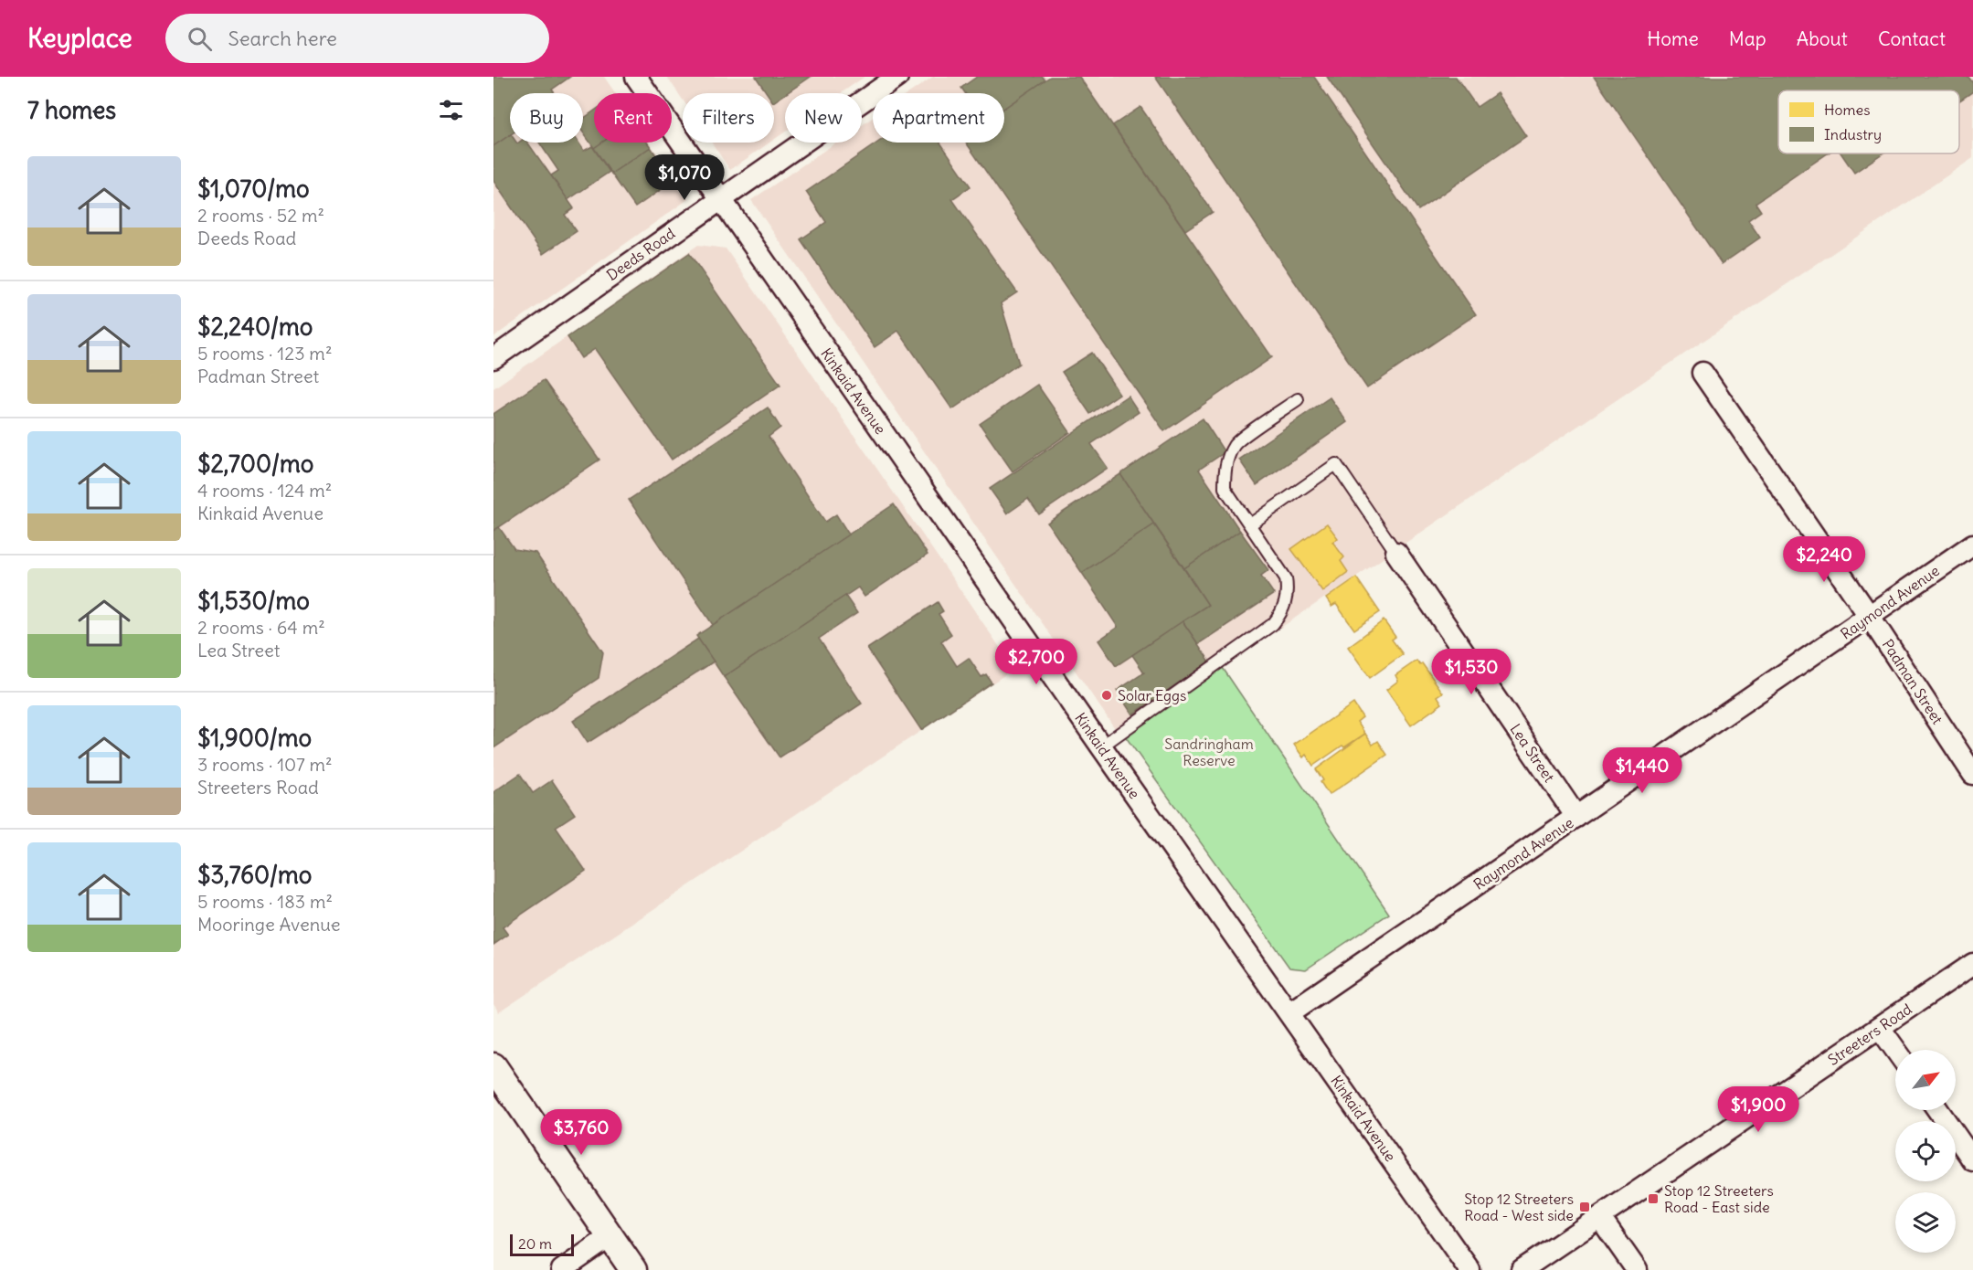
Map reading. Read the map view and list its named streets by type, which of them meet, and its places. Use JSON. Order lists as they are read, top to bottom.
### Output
{
  "streets": {
    "street": [
      "Deeds Road",
      "Kinkaid Avenue",
      "Raymond Avenue",
      "Padman Street",
      "Lea Street",
      "Streeters Road"
    ]
  },
  "crossings": [
    ["Deeds Road", "Kinkaid Avenue"],
    ["Kinkaid Avenue", "Raymond Avenue"],
    ["Raymond Avenue", "Padman Street"],
    ["Raymond Avenue", "Lea Street"]
  ],
  "parks": ["Sandringham Reserve"],
  "places": {
    "other": ["Solar Eggs"],
    "transit": ["Stop 12 Streeters Road - East side", "Stop 12 Streeters Road - West side"]
  },
  "legend": ["Homes", "Industry"],
  "scale_bar": "20 m",
  "north": "top right",
  "page": {
    "header": "Keyplace",
    "search": "Search here",
    "nav": [
      "Home",
      "Map",
      "About",
      "Contact"
    ],
    "heading": "7 homes",
    "chip": [
      "Buy",
      "Rent",
      "Filters",
      "New",
      "Apartment"
    ],
    "list": [
      {
        "name": "$1,070/mo",
        "note": "2 rooms · 52 m² · Deeds Road"
      },
      {
        "name": "$2,240/mo",
        "note": "5 rooms · 123 m² · Padman Street"
      },
      {
        "name": "$2,700/mo",
        "note": "4 rooms · 124 m² · Kinkaid Avenue"
      },
      {
        "name": "$1,530/mo",
        "note": "2 rooms · 64 m² · Lea Street"
      },
      {
        "name": "$1,900/mo",
        "note": "3 rooms · 107 m² · Streeters Road"
      },
      {
        "name": "$3,760/mo",
        "note": "5 rooms · 183 m² · Mooringe Avenue"
      }
    ],
    "price": [
      "$1,070",
      "$2,240",
      "$2,700",
      "$1,530",
      "$1,440",
      "$1,900",
      "$3,760"
    ],
    "scale": "20 m"
  }
}
